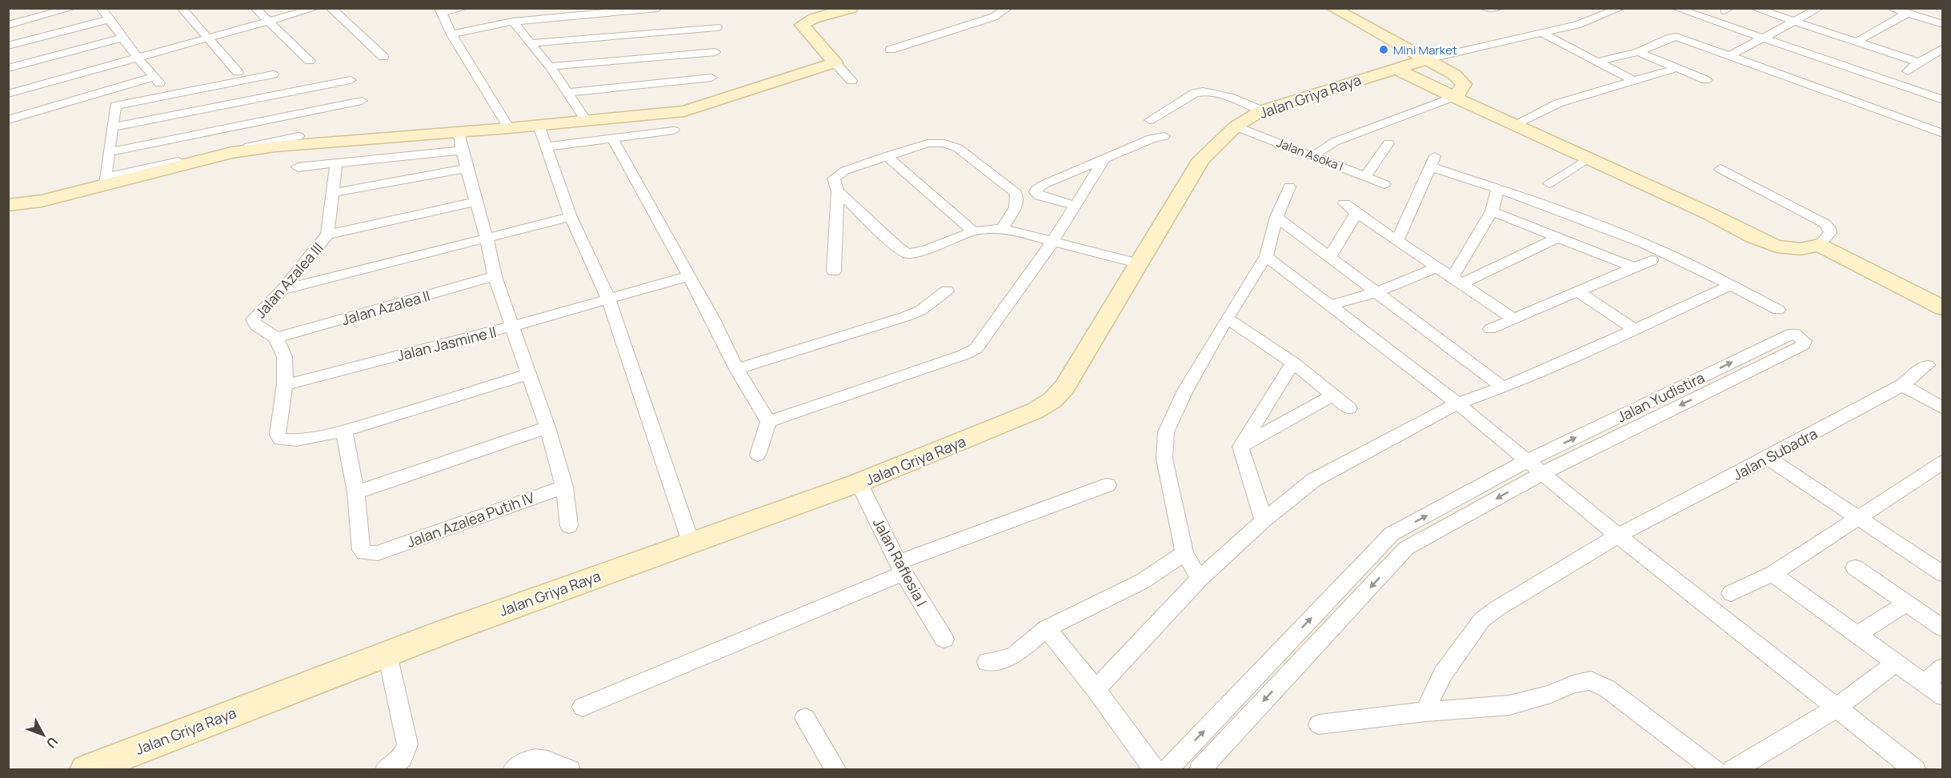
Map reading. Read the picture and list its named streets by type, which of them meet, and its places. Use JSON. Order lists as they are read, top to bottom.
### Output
{
  "streets": {
    "street": [
      "Jalan Griya Raya",
      "Jalan Asoka I",
      "Jalan Azalea III",
      "Jalan Azalea II",
      "Jalan Jasmine II",
      "Jalan Yudistira",
      "Jalan Subadra",
      "Jalan Azalea Putih IV",
      "Jalan Raflesia I"
    ]
  },
  "crossings": [
    ["Jalan Griya Raya", "Jalan Asoka I"],
    ["Jalan Griya Raya", "Jalan Raflesia I"],
    ["Jalan Azalea III", "Jalan Azalea II"],
    ["Jalan Azalea III", "Jalan Jasmine II"]
  ],
  "places": ["Mini Market"],
  "north": "bottom right"
}
